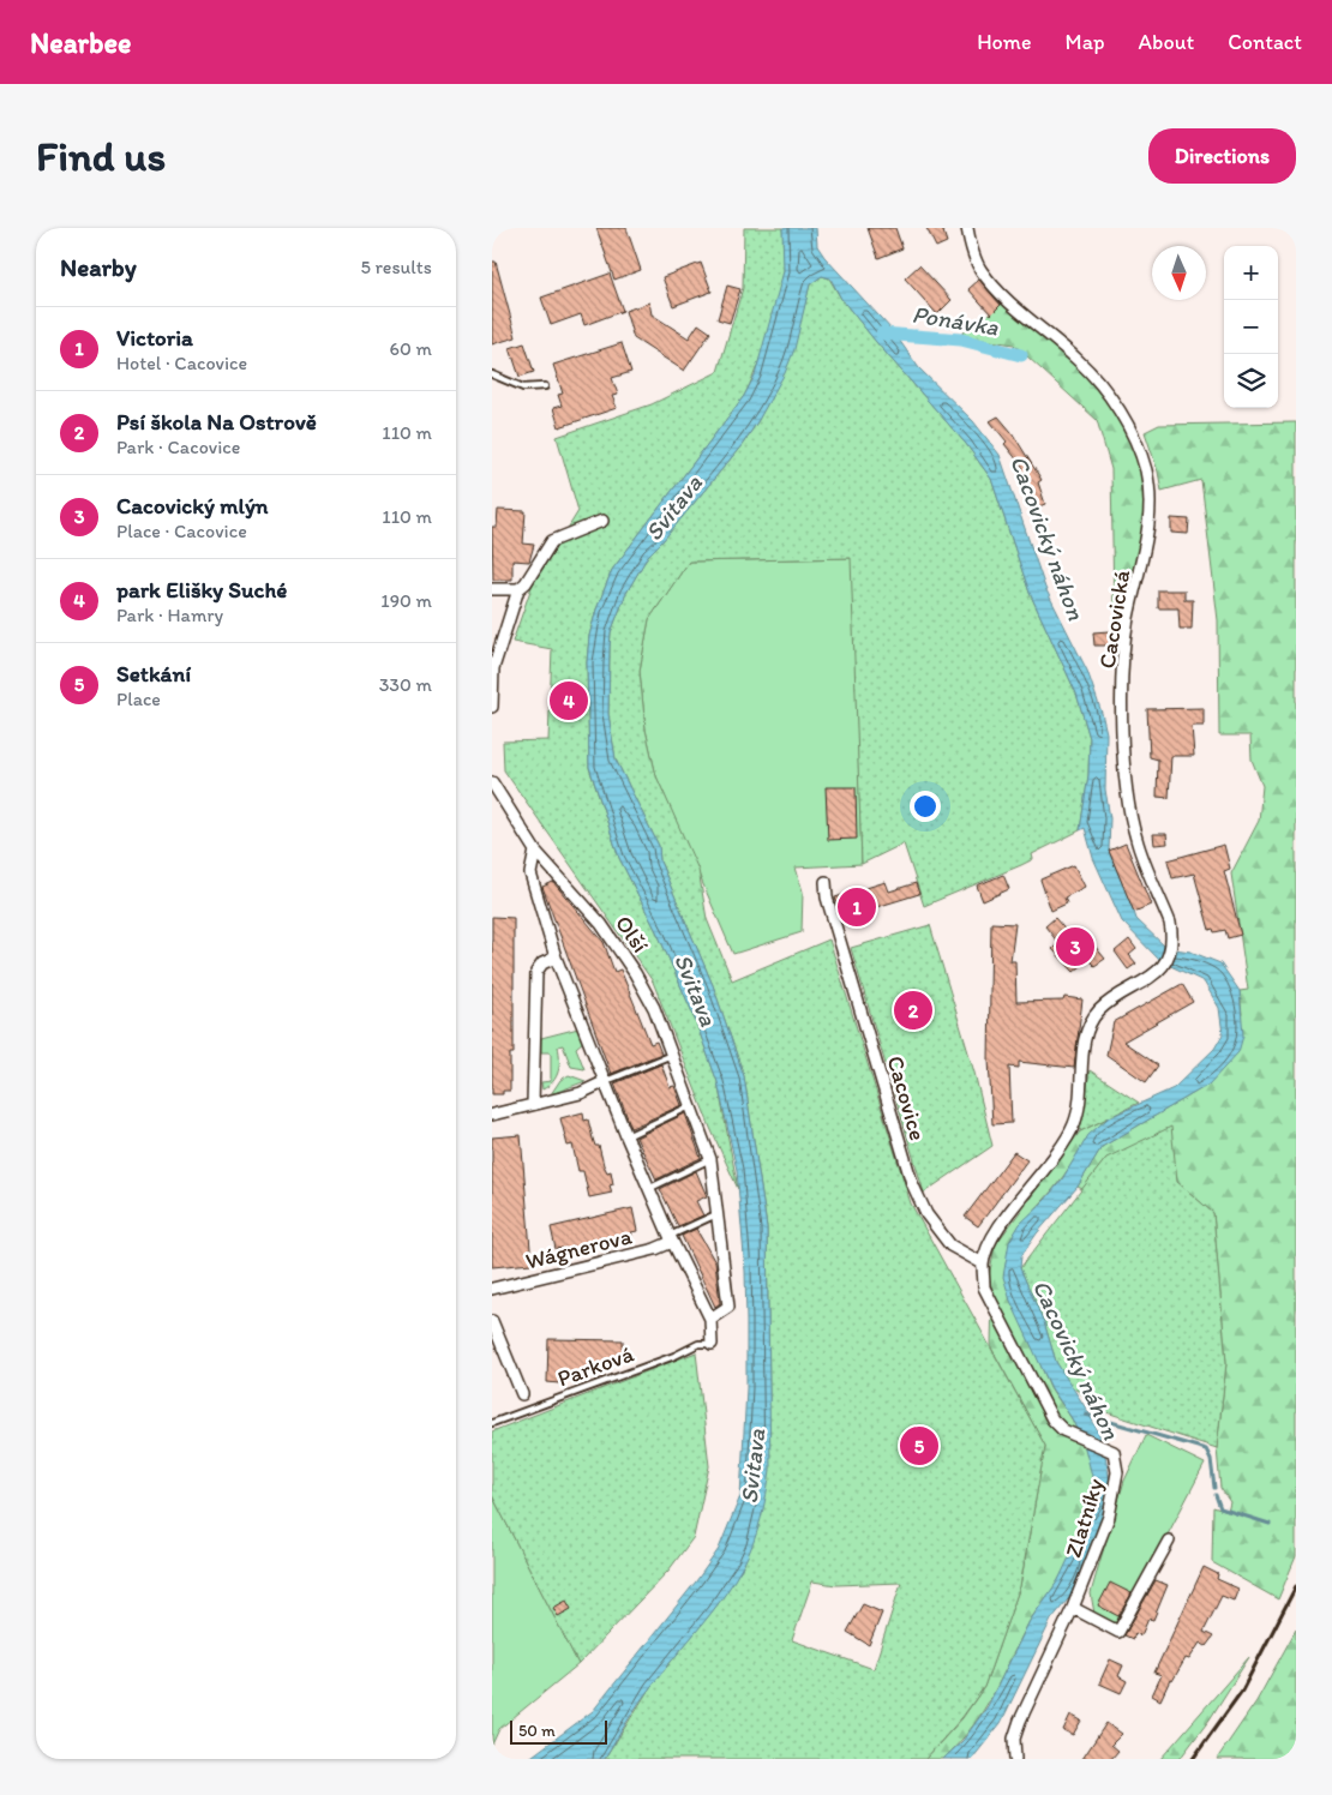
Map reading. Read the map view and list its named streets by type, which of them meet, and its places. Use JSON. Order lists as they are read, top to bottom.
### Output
{
  "streets": {
    "street": [
      "Cacovická",
      "Olší",
      "Cacovice",
      "Wágnerova",
      "Zlatníky"
    ],
    "lane": ["Parková"]
  },
  "crossings": [
    ["Cacovická", "Cacovice"],
    ["Cacovická", "Zlatníky"],
    ["Cacovice", "Zlatníky"]
  ],
  "water": ["Ponávka", "Svitava", "Cacovický náhon"],
  "scale_bar": "50 m",
  "north": "bottom",
  "page": {
    "header": "Nearbee",
    "nav": [
      "Home",
      "Map",
      "About",
      "Contact"
    ],
    "buttons": "Directions",
    "title": "Find us",
    "heading": ["Nearby", "5 results"],
    "map_buttons": ["+", "−"],
    "list": [
      {
        "mark": "1",
        "name": "Victoria",
        "note": "Hotel · Cacovice",
        "value": "60 m"
      },
      {
        "mark": "2",
        "name": "Psí škola Na Ostrově",
        "note": "Park · Cacovice",
        "value": "110 m"
      },
      {
        "mark": "3",
        "name": "Cacovický mlýn",
        "note": "Place · Cacovice",
        "value": "110 m"
      },
      {
        "mark": "4",
        "name": "park Elišky Suché",
        "note": "Park · Hamry",
        "value": "190 m"
      },
      {
        "mark": "5",
        "name": "Setkání",
        "note": "Place",
        "value": "330 m"
      }
    ],
    "pins": [
      "4",
      "1",
      "3",
      "2",
      "5"
    ],
    "scale": "50 m"
  }
}
